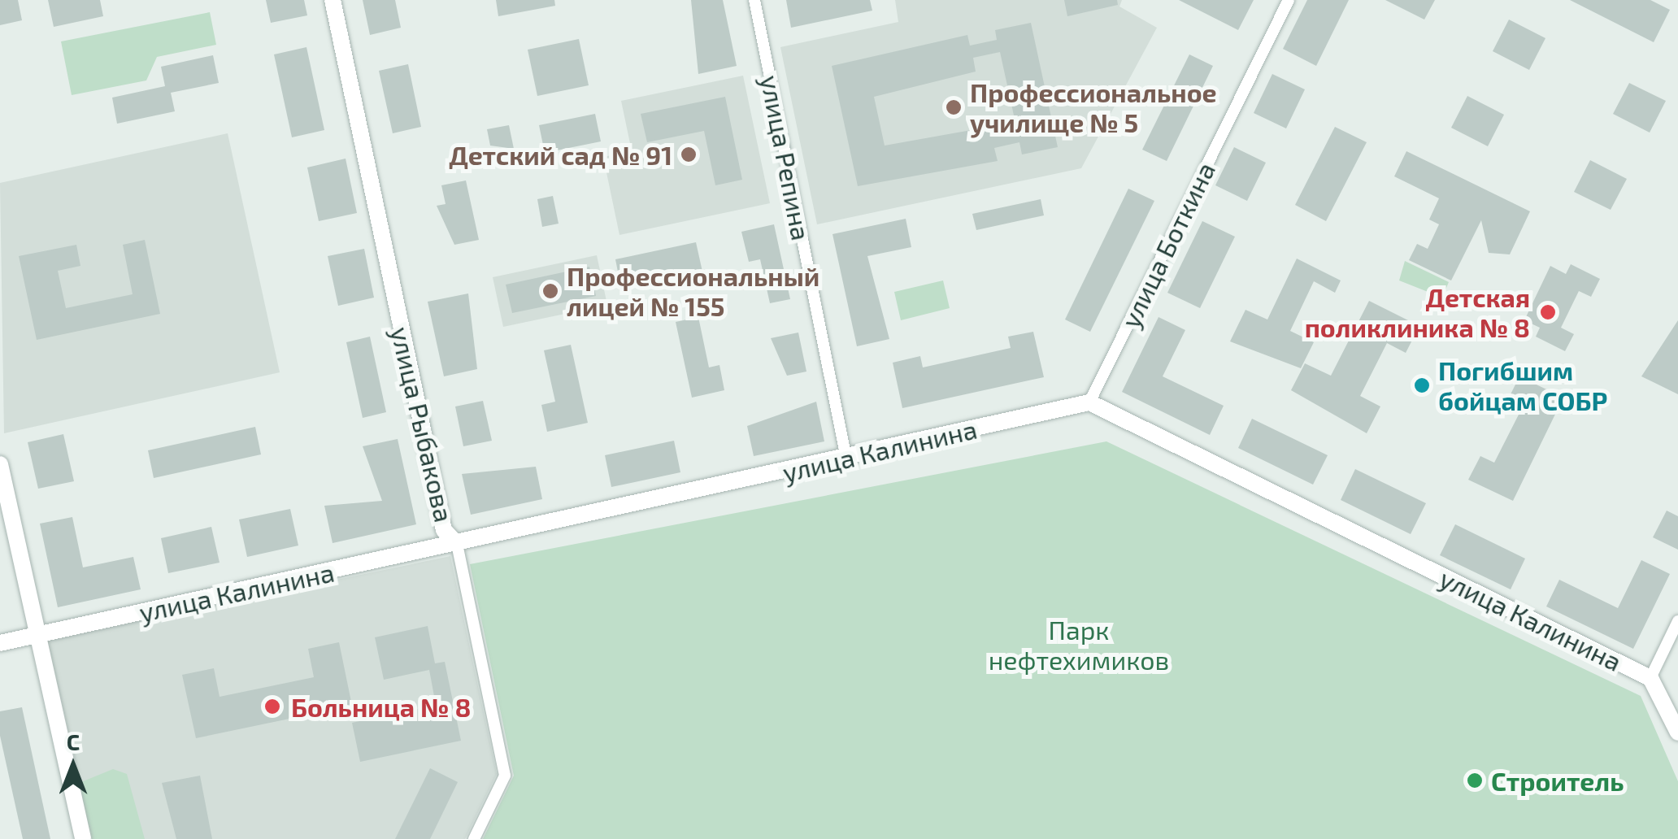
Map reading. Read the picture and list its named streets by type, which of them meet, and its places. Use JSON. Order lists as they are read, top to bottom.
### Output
{
  "streets": {
    "street": [
      "улица Репина",
      "улица Боткина",
      "улица Рыбакова",
      "улица Калинина"
    ]
  },
  "crossings": [
    ["улица Репина", "улица Калинина"],
    ["улица Боткина", "улица Калинина"],
    ["улица Рыбакова", "улица Калинина"]
  ],
  "parks": ["Парк нефтехимиков"],
  "places": [
    "Профессиональное училище № 5",
    "Детский сад № 91",
    "Профессиональный лицей № 155",
    "Детская поликлиника № 8",
    "Погибшим бойцам СОБР",
    "Больница № 8",
    "Строитель"
  ],
  "north": "top"
}
